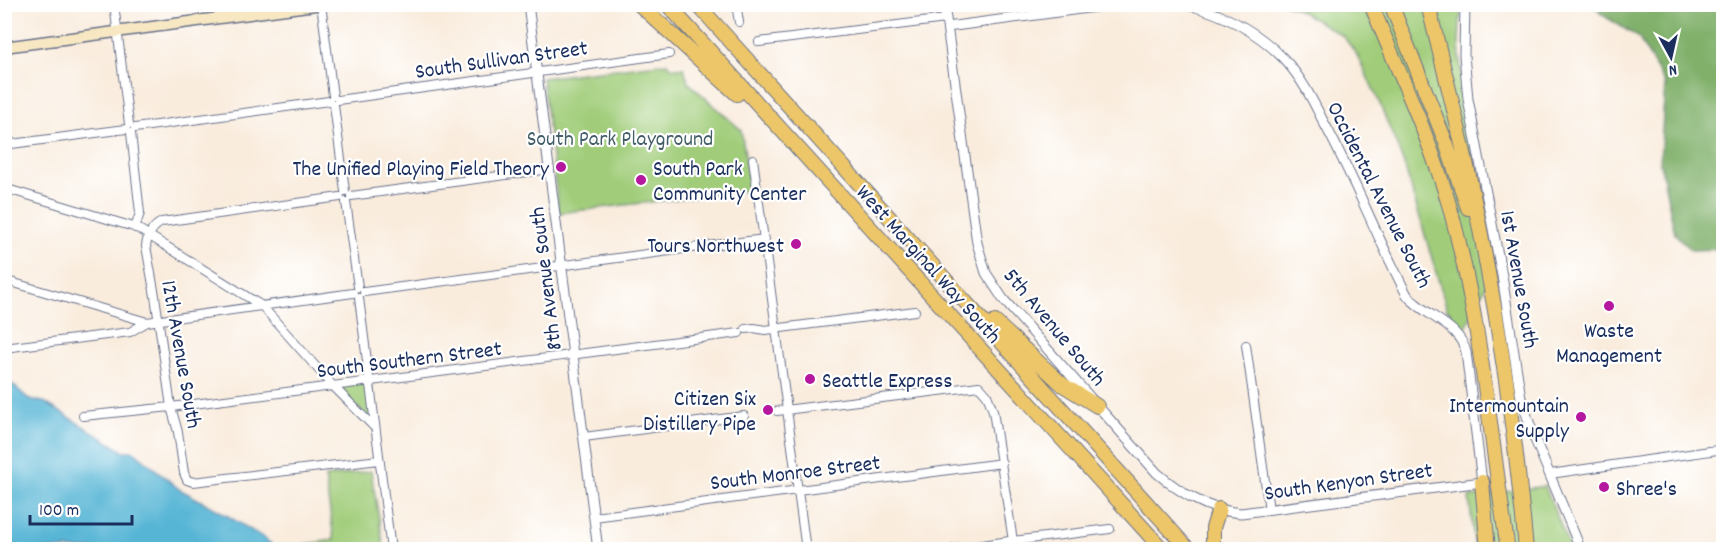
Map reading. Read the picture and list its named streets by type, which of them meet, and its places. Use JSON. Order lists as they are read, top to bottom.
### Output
{
  "streets": {
    "highway": ["West Marginal Way South"],
    "street": [
      "South Sullivan Street",
      "Occidental Avenue South",
      "8th Avenue South",
      "1st Avenue South",
      "5th Avenue South",
      "12th Avenue South",
      "South Southern Street",
      "South Monroe Street",
      "South Kenyon Street"
    ]
  },
  "crossings": [
    ["South Sullivan Street", "8th Avenue South"],
    ["Occidental Avenue South", "South Kenyon Street"],
    ["8th Avenue South", "South Southern Street"],
    ["8th Avenue South", "South Monroe Street"],
    ["5th Avenue South", "South Kenyon Street"],
    ["12th Avenue South", "South Southern Street"]
  ],
  "parks": ["South Park Playground"],
  "places": [
    "The Unified Playing Field Theory",
    "South Park Community Center",
    "Tours Northwest",
    "Waste Management",
    "Seattle Express",
    "Citizen Six Distillery Pipe",
    "Intermountain Supply",
    "Shree's"
  ],
  "scale_bar": "100 m",
  "north": "bottom"
}
